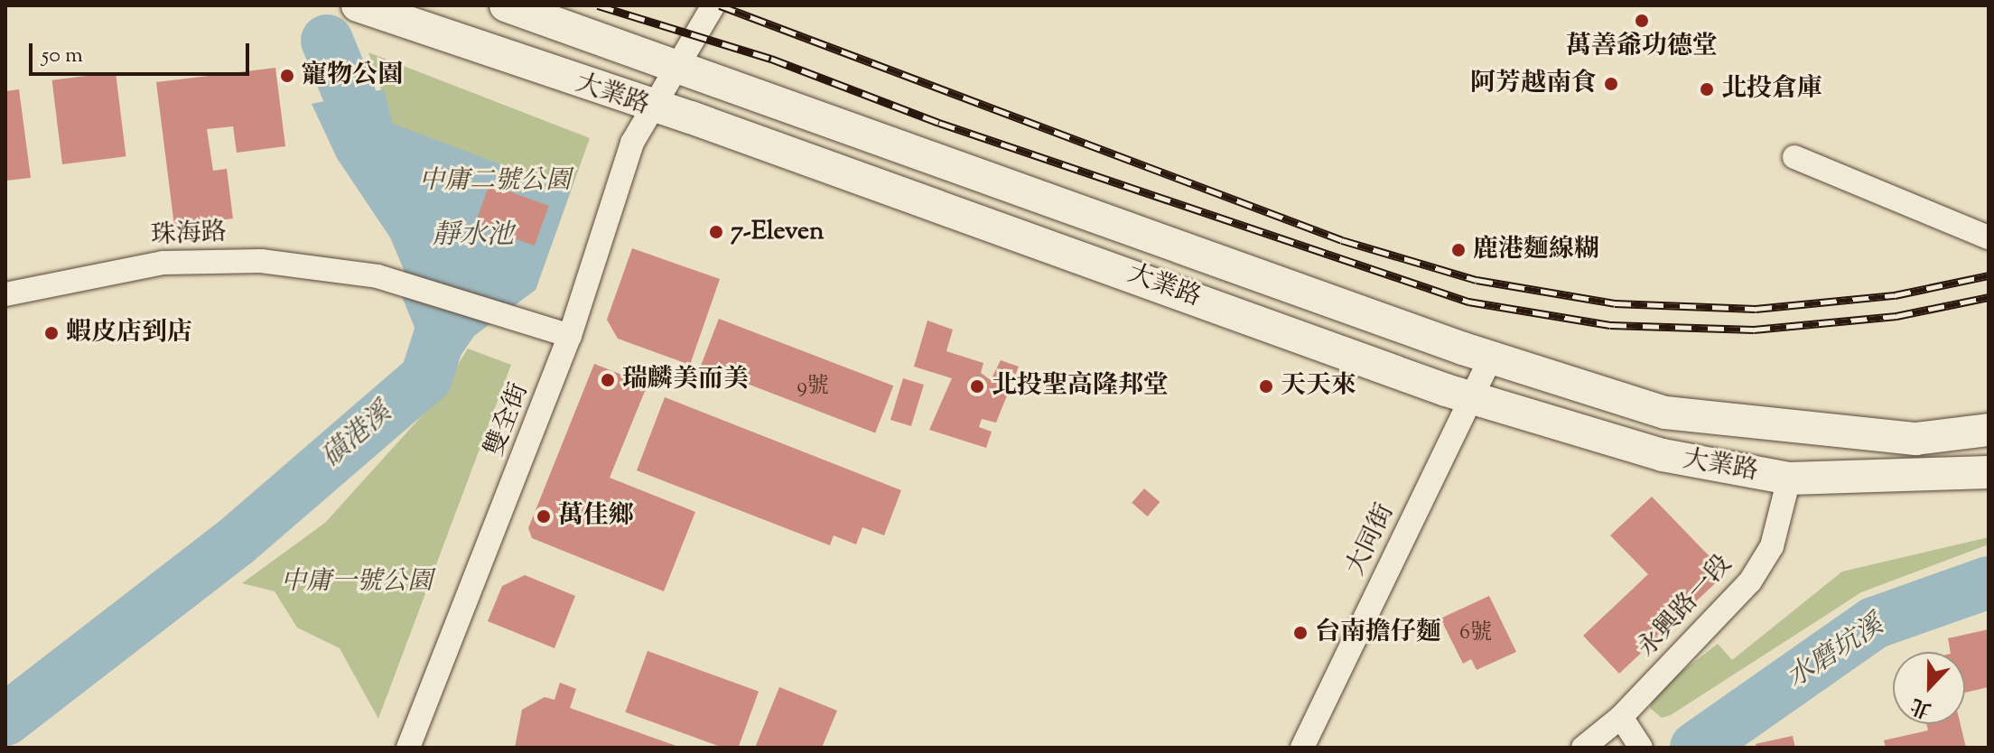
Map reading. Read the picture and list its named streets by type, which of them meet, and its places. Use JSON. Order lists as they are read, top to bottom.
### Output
{
  "streets": {
    "main road": ["大業路"],
    "street": [
      "珠海路",
      "雙全街",
      "大同街",
      "永興路一段"
    ]
  },
  "crossings": [
    ["大業路", "雙全街"],
    ["大業路", "大同街"],
    ["大業路", "永興路一段"],
    ["珠海路", "雙全街"]
  ],
  "water": ["靜水池", "磺港溪", "水磨坑溪"],
  "parks": ["中庸二號公園", "中庸一號公園"],
  "places": [
    "萬善爺功德堂",
    "寵物公園",
    "阿芳越南食",
    "北投倉庫",
    "7-Eleven",
    "鹿港麵線糊",
    "蝦皮店到店",
    "瑞麟美而美",
    "北投聖高隆邦堂",
    "天天來",
    "萬佳鄉",
    "台南擔仔麵"
  ],
  "house_numbers": ["9號", "6號"],
  "scale_bar": "50 m",
  "north": "bottom"
}
